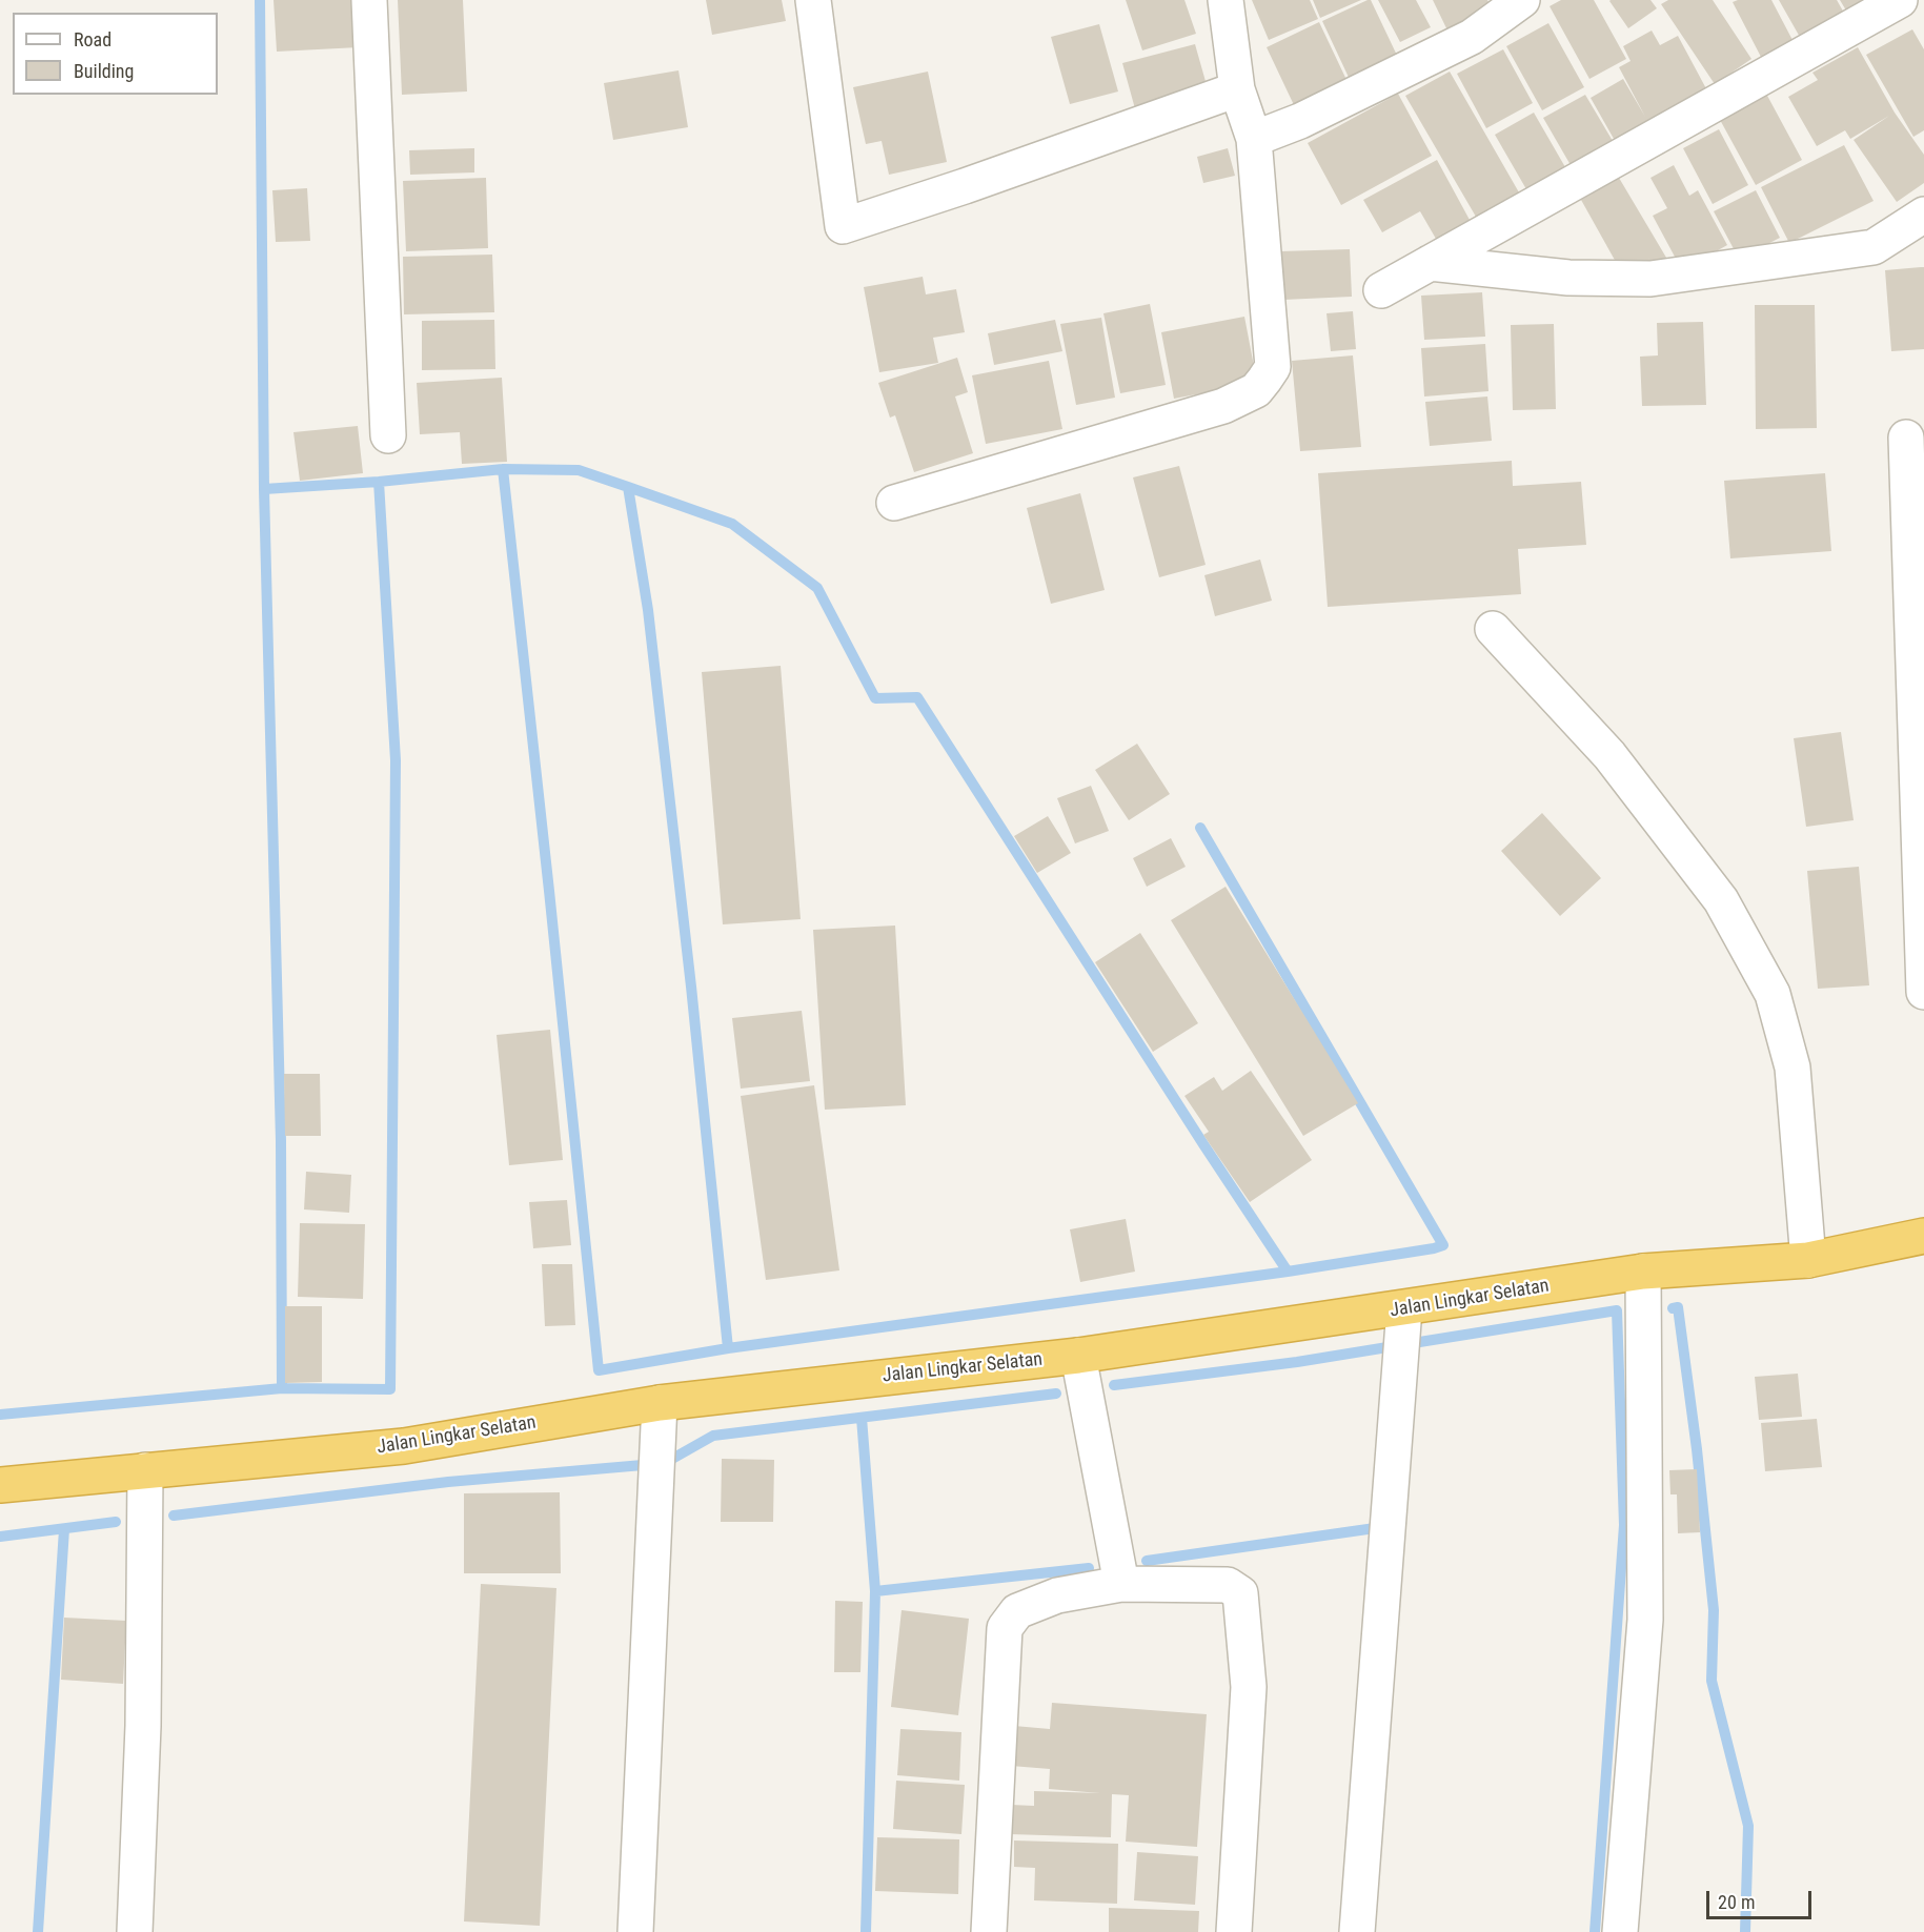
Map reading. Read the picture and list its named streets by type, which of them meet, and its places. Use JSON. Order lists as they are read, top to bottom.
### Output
{
  "streets": {
    "highway": ["Jalan Lingkar Selatan"]
  },
  "legend": ["Road", "Building"],
  "scale_bar": "20 m"
}
